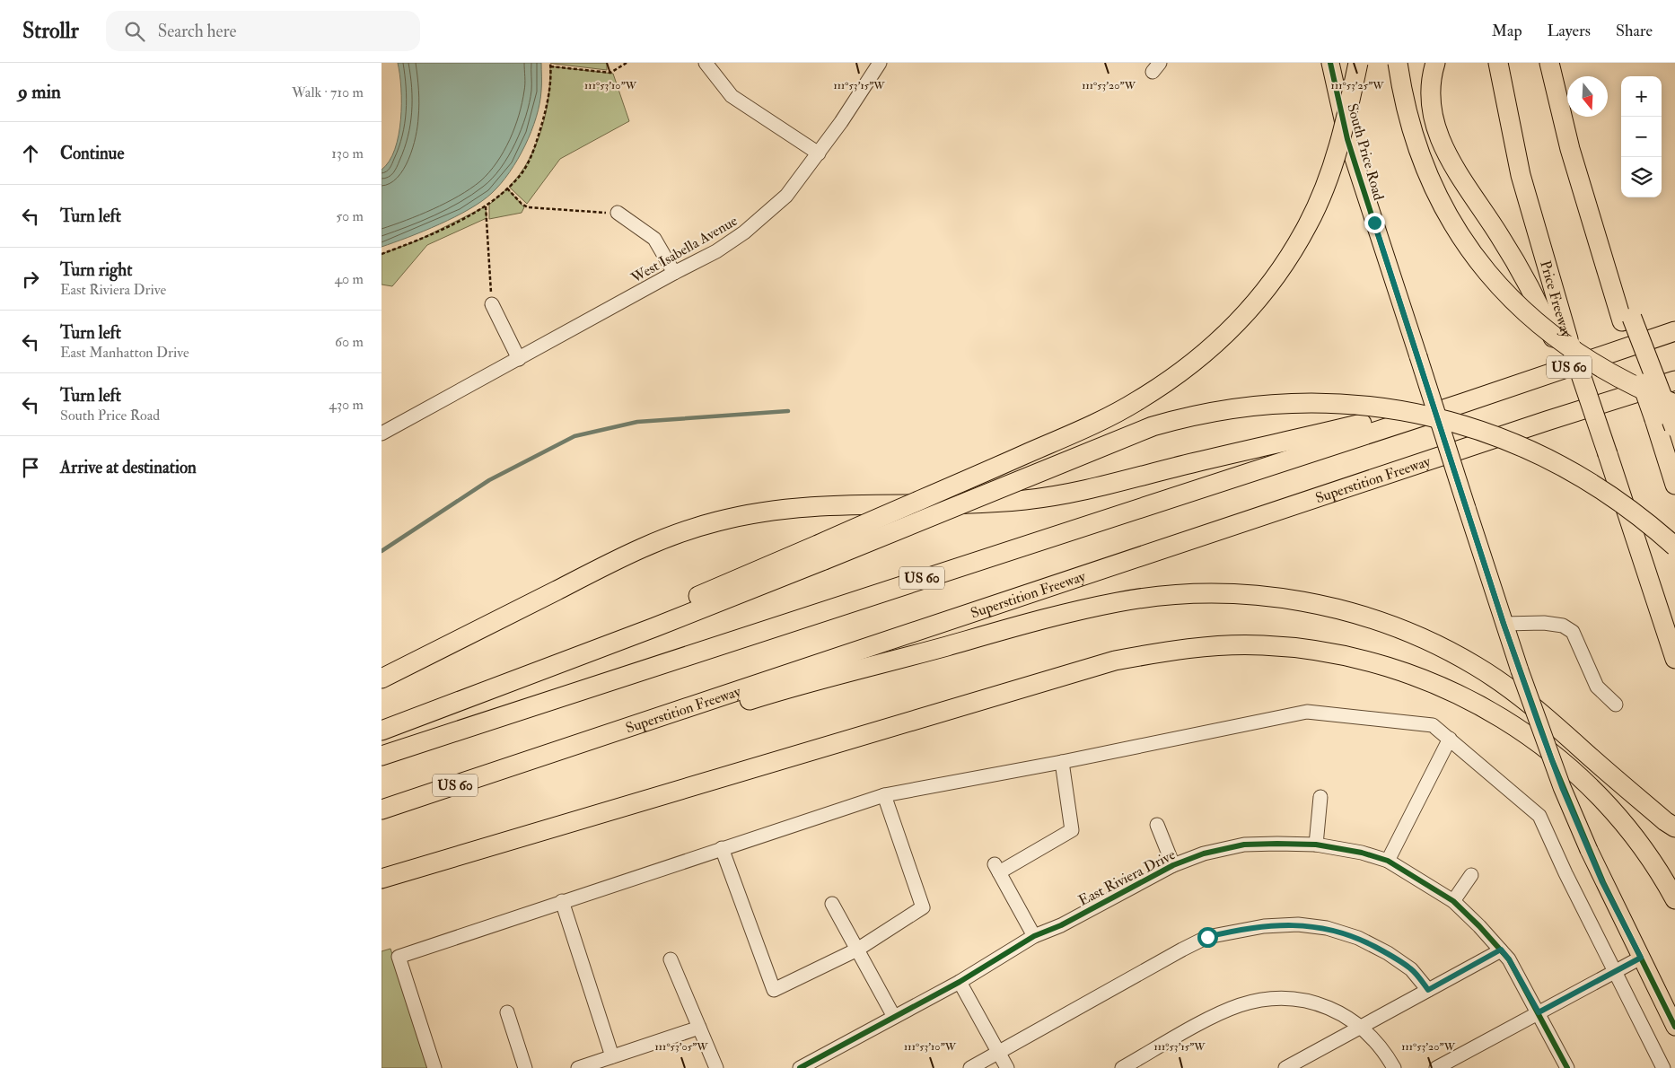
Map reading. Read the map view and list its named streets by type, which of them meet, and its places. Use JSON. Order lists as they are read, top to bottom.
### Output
{
  "streets": {
    "highway": ["Price Freeway", "US 60", "Superstition Freeway"],
    "main road": ["South Price Road"],
    "street": ["West Isabella Avenue", "East Riviera Drive"]
  },
  "north": "bottom",
  "page": {
    "header": "Strollr",
    "search": "Search here",
    "nav": ["Map", "Layers", "Share"],
    "heading": ["9 min", "Walk · 710 m"],
    "map_buttons": ["+", "−"],
    "list": [
      ["Continue", "130 m"],
      ["Turn left", "50 m"],
      ["Turn right", "East Riviera Drive", "40 m"],
      ["Turn left", "East Manhatton Drive", "60 m"],
      ["Turn left", "South Price Road", "430 m"],
      "Arrive at destination"
    ]
  },
  "coordinates": [
    "111°53'10\"W",
    "111°53'15\"W",
    "111°53'20\"W",
    "111°53'25\"W",
    "111°53'05\"W"
  ]
}
